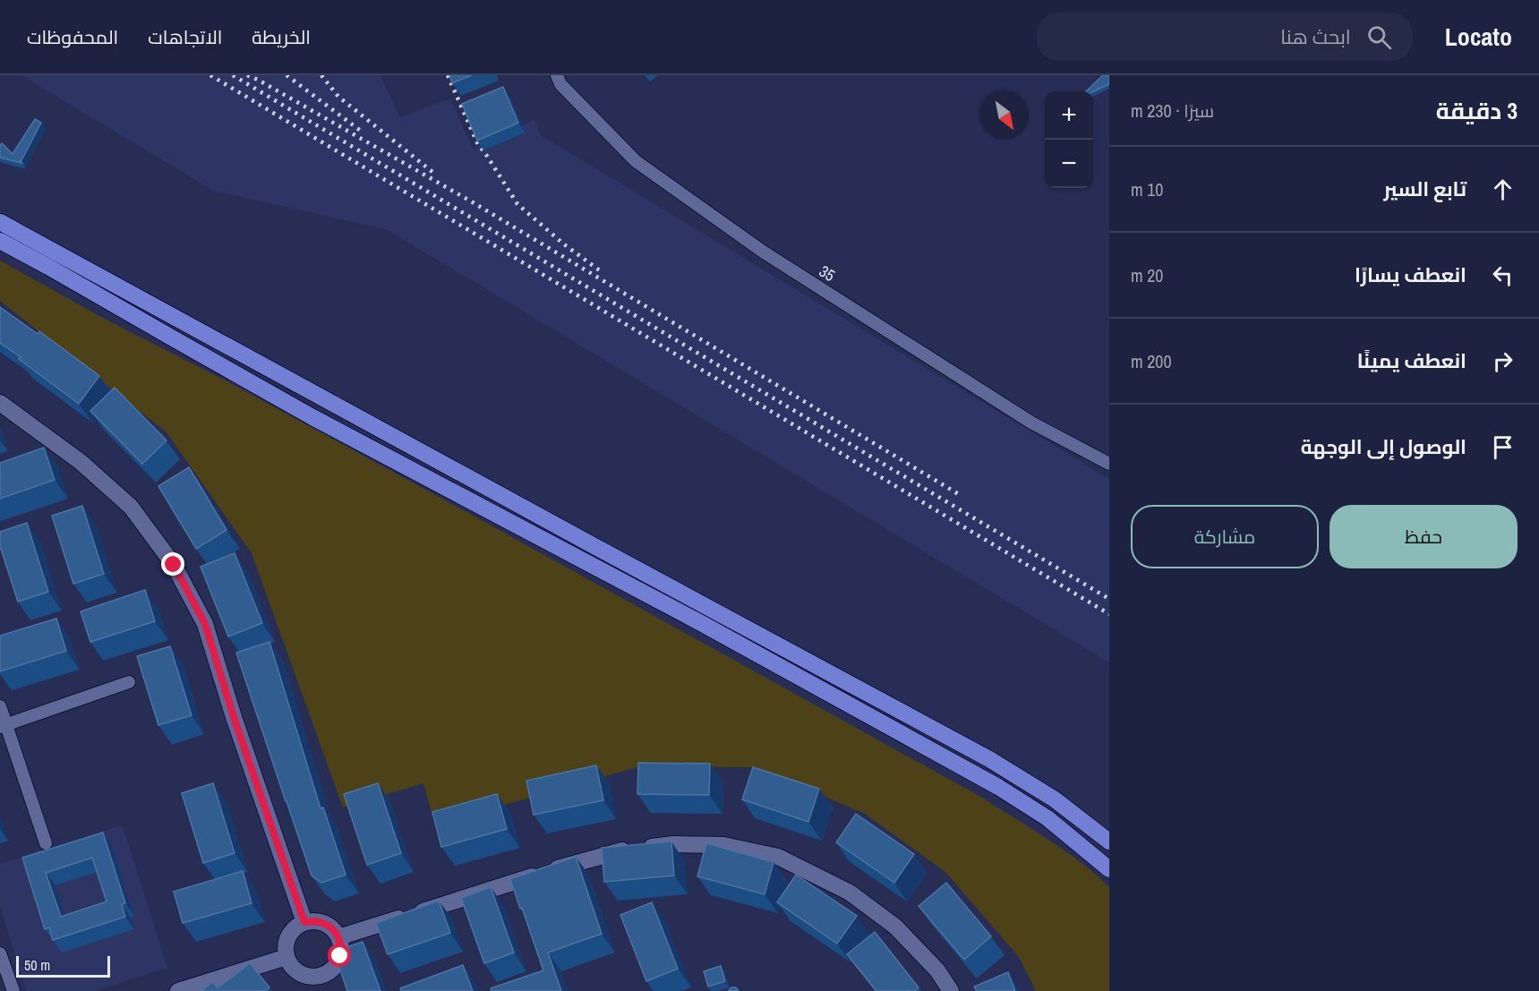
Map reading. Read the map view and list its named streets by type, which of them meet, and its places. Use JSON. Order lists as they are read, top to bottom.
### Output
{
  "streets": {
    "street": ["35"]
  },
  "scale_bar": "50 m",
  "north": "bottom right",
  "page": {
    "header": "Locato",
    "search": "ابحث هنا",
    "nav": ["الخريطة", "الاتجاهات", "المحفوظات"],
    "heading": ["3 دقيقة", "سيرًا · 230 m"],
    "map_buttons": ["+", "−"],
    "list": [
      ["تابع السير", "10 m"],
      ["انعطف يسارًا", "20 m"],
      ["انعطف يمينًا", "200 m"],
      "الوصول إلى الوجهة"
    ],
    "buttons": ["حفظ", "مشاركة"],
    "scale": "50 m"
  }
}
